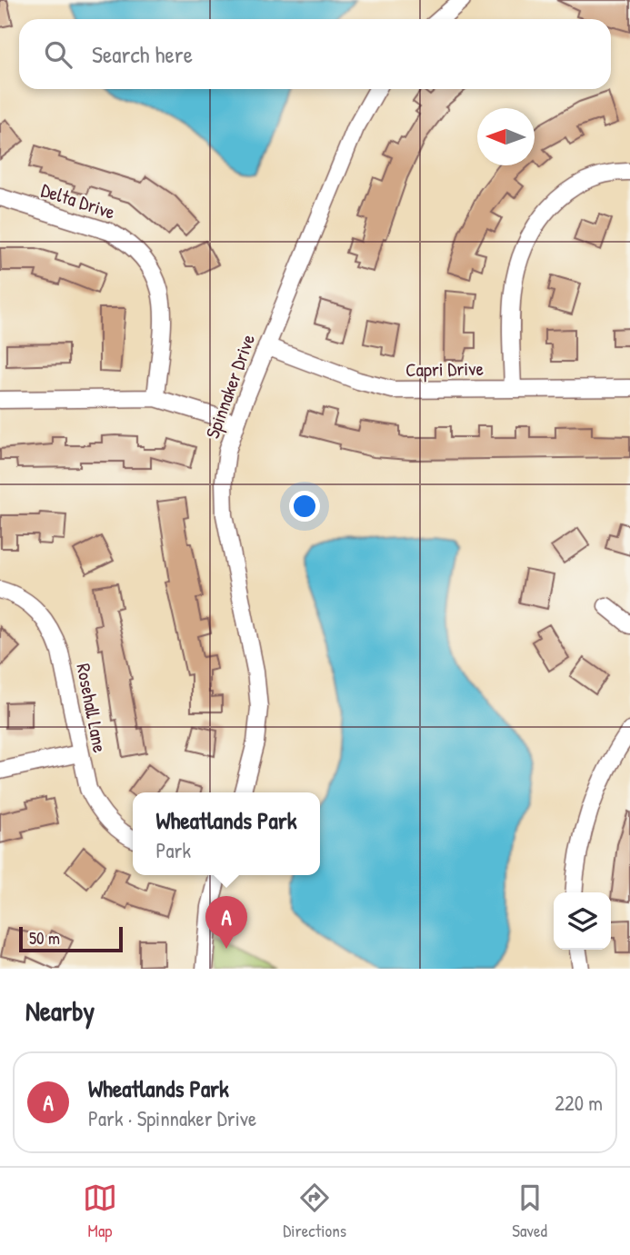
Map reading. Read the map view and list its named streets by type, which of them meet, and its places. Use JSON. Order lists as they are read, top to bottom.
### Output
{
  "streets": {
    "street": [
      "Delta Drive",
      "Capri Drive",
      "Spinnaker Drive",
      "Rosehall Lane"
    ]
  },
  "crossings": [
    ["Capri Drive", "Spinnaker Drive"]
  ],
  "scale_bar": "50 m",
  "north": "left",
  "page": {
    "search": "Search here",
    "popup": ["Wheatlands Park", "Park"],
    "pins": "A",
    "scale": "50 m",
    "heading": "Nearby",
    "list": [
      {
        "mark": "A",
        "name": "Wheatlands Park",
        "note": "Park · Spinnaker Drive",
        "value": "220 m"
      }
    ],
    "nav": ["Map", "Directions", "Saved"]
  }
}
